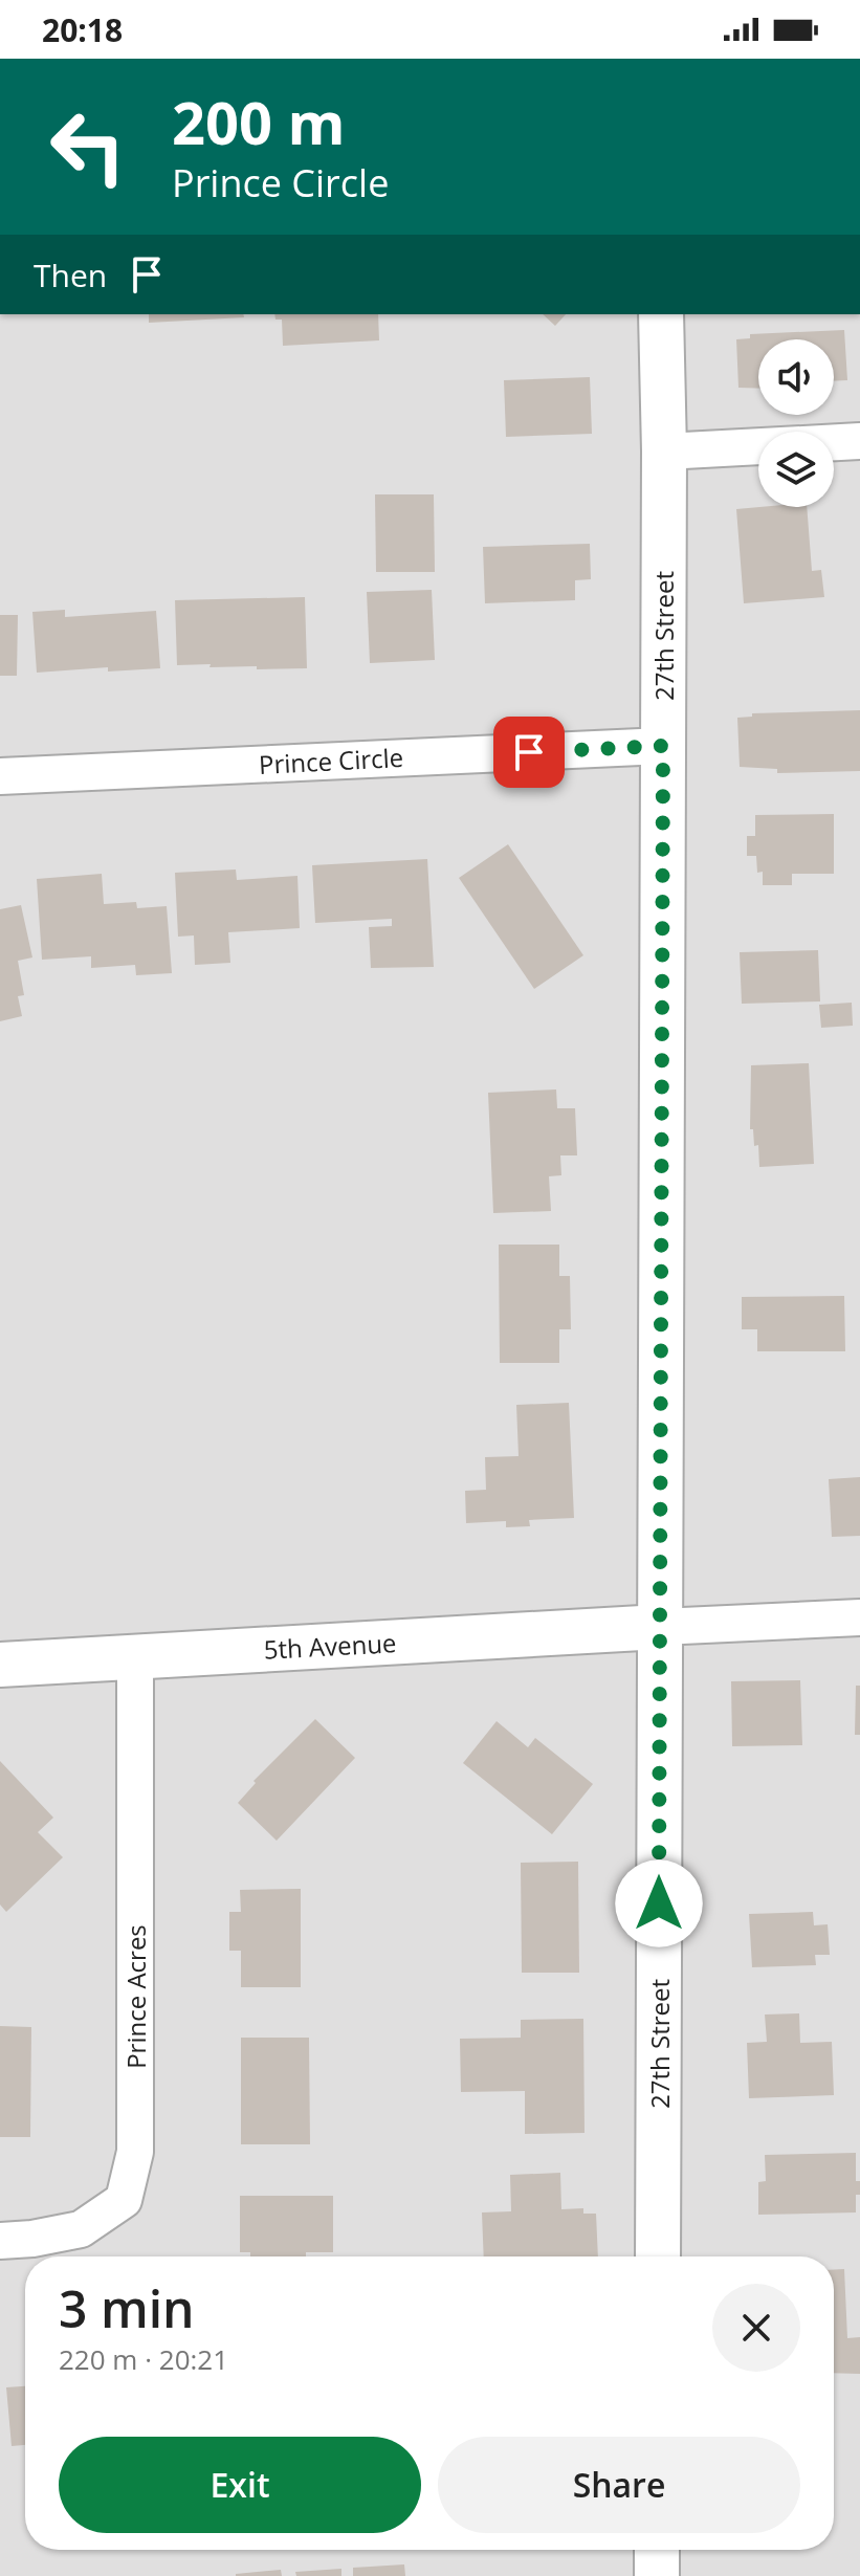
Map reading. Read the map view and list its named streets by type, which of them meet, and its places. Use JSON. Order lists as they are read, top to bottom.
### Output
{
  "streets": {
    "street": [
      "27th Street",
      "Prince Circle",
      "5th Avenue",
      "Prince Acres"
    ]
  },
  "crossings": [
    ["27th Street", "Prince Circle"],
    ["27th Street", "5th Avenue"],
    ["5th Avenue", "Prince Acres"]
  ],
  "page": {
    "status": "20:18",
    "turn": ["200 m", "Prince Circle"],
    "then": "Then",
    "heading": ["3 min", "220 m · 20:21"],
    "buttons": ["Exit", "Share"]
  }
}
